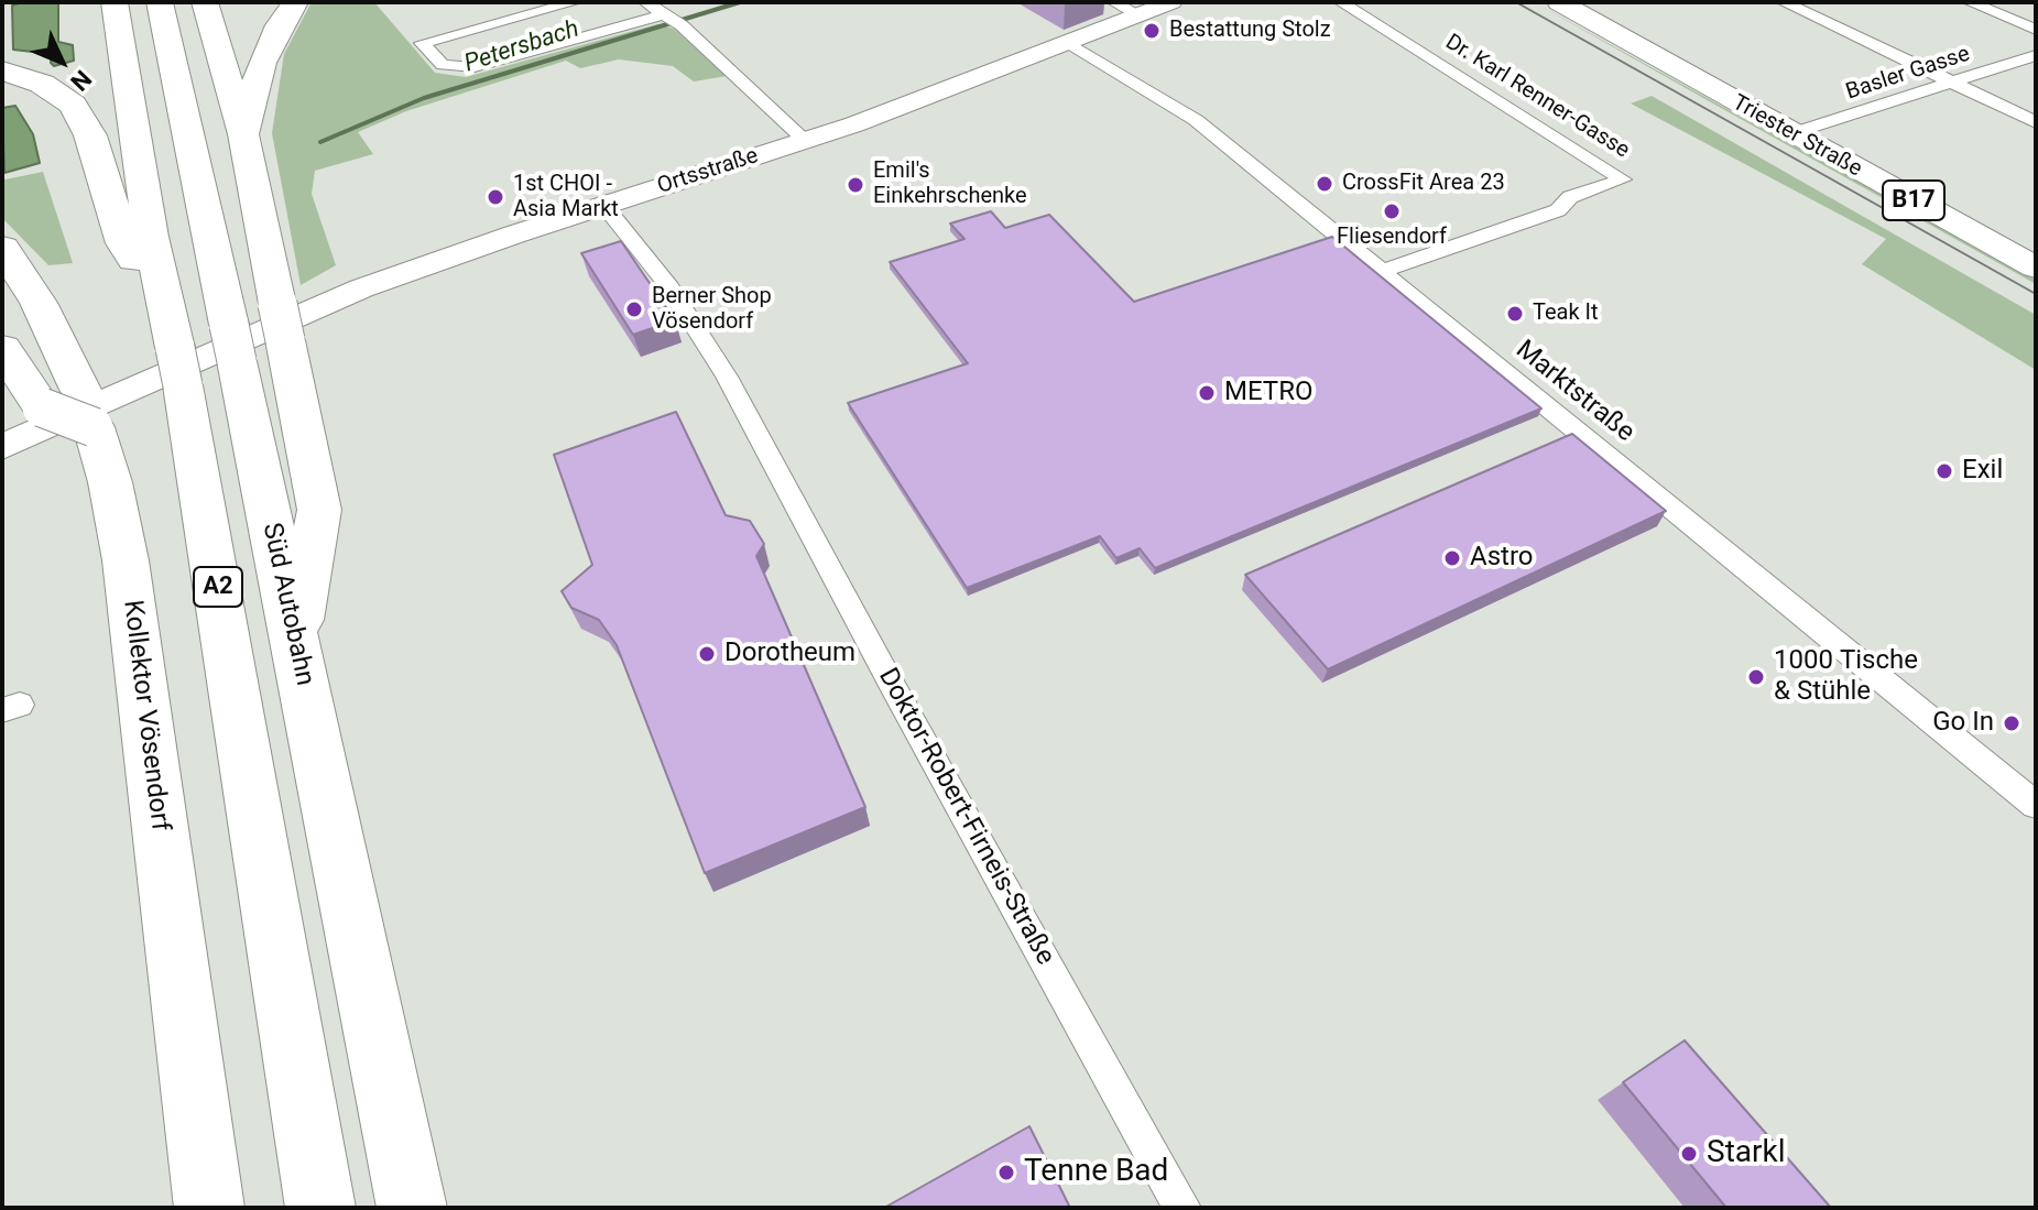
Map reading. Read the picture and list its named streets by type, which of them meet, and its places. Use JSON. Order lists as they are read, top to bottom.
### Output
{
  "streets": {
    "highway": ["A2", "Süd Autobahn", "Kollektor Vösendorf"],
    "main road": ["Triester Straße", "Ortsstraße", "B17"],
    "street": [
      "Basler Gasse",
      "Dr. Karl Renner-Gasse",
      "Marktstraße",
      "Doktor-Robert-Firneis-Straße"
    ]
  },
  "crossings": [
    ["Basler Gasse", "Triester Straße"],
    ["Dr. Karl Renner-Gasse", "Marktstraße"],
    ["Ortsstraße", "Marktstraße"],
    ["Ortsstraße", "Doktor-Robert-Firneis-Straße"]
  ],
  "water": ["Petersbach"],
  "places": [
    "Bestattung Stolz",
    "CrossFit Area 23",
    "Emil's Einkehrschenke",
    "1st CHOI - Asia Markt",
    "Fliesendorf",
    "Berner Shop Vösendorf",
    "Teak It",
    "METRO",
    "Exil",
    "Astro",
    "Dorotheum",
    "1000 Tische & Stühle",
    "Go In",
    "Starkl",
    "Tenne Bad"
  ],
  "north": "bottom right"
}
